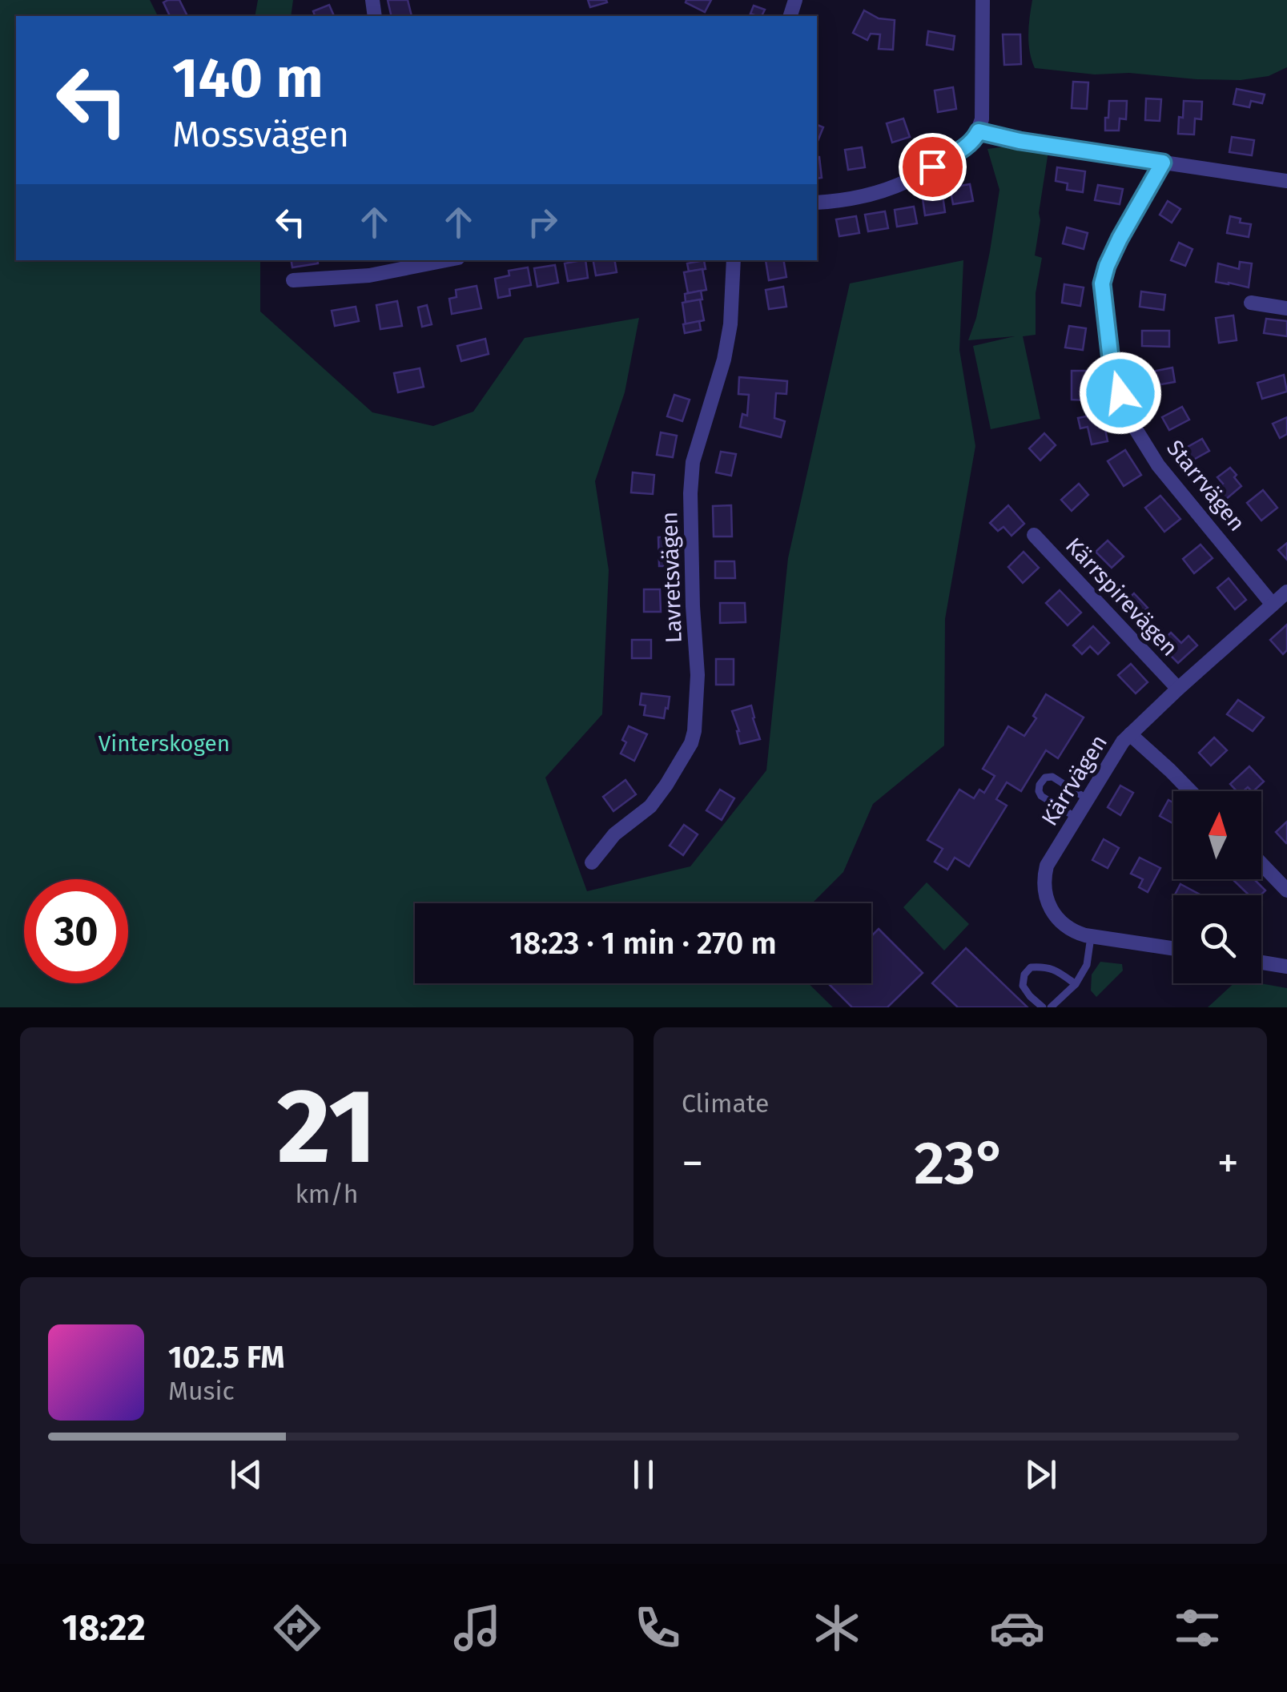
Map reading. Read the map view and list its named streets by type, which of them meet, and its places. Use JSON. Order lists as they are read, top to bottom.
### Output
{
  "streets": {
    "street": [
      "Starrvägen",
      "Lavretsvägen",
      "Kärrspirevägen",
      "Kärrvägen"
    ]
  },
  "crossings": [
    ["Starrvägen", "Kärrvägen"],
    ["Kärrspirevägen", "Kärrvägen"]
  ],
  "parks": ["Vinterskogen"],
  "north": "top",
  "page": {
    "turn": ["140 m", "Mossvägen"],
    "limit": "30",
    "trip": "18:23 · 1 min · 270 m",
    "tile": [
      ["21", "km/h"],
      "Climate"
    ],
    "heat": ["−", "23°", "+"],
    "song": ["102.5 FM", "Music"],
    "tabs": "18:22"
  }
}
